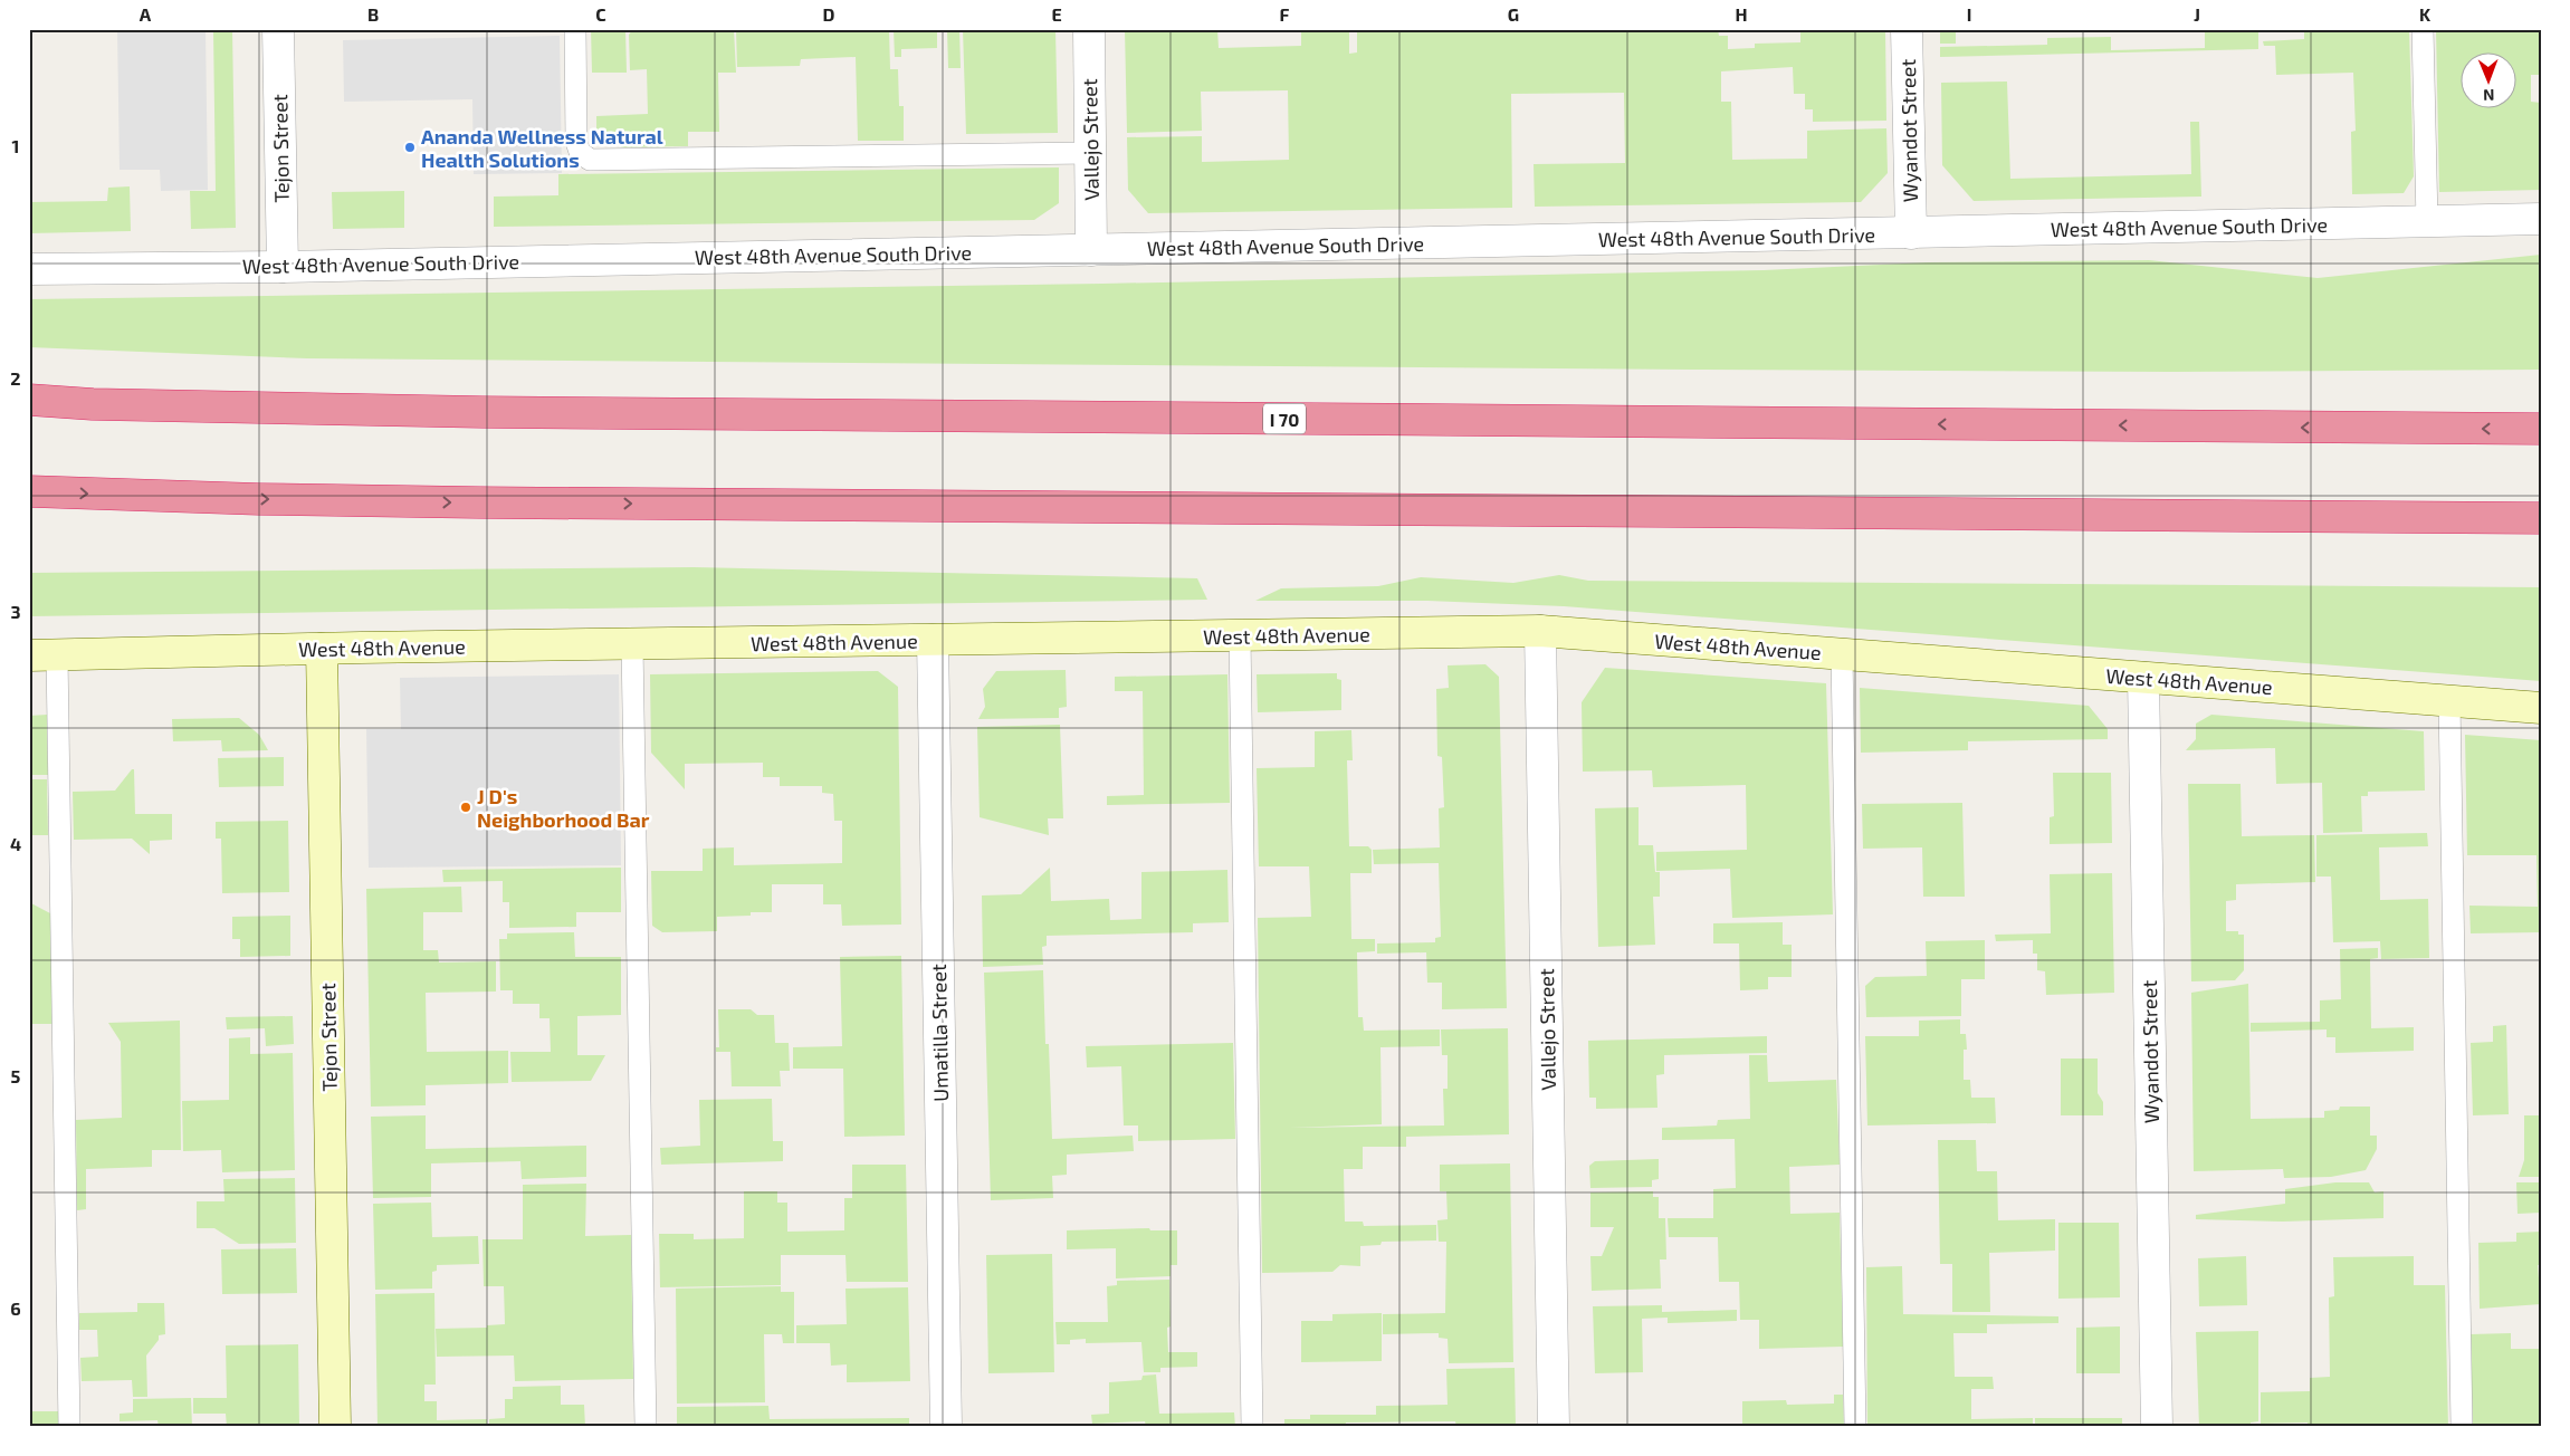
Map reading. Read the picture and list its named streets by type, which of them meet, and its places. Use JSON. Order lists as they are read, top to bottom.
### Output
{
  "streets": {
    "highway": ["I 70"],
    "street": [
      "Wyandot Street",
      "Vallejo Street",
      "Tejon Street",
      "West 48th Avenue South Drive",
      "West 48th Avenue",
      "Umatilla Street"
    ]
  },
  "crossings": [
    ["Wyandot Street", "West 48th Avenue South Drive"],
    ["Wyandot Street", "West 48th Avenue"],
    ["Vallejo Street", "West 48th Avenue South Drive"],
    ["Vallejo Street", "West 48th Avenue"],
    ["Tejon Street", "West 48th Avenue South Drive"],
    ["Tejon Street", "West 48th Avenue"],
    ["West 48th Avenue", "Umatilla Street"]
  ],
  "places": ["Ananda Wellness Natural Health Solutions", "J D's Neighborhood Bar"],
  "north": "bottom",
  "grid": {
    "columns": [
      "A",
      "B",
      "C",
      "D",
      "E",
      "F",
      "G",
      "H",
      "I",
      "J",
      "K"
    ],
    "rows": [
      "1",
      "2",
      "3",
      "4",
      "5",
      "6"
    ]
  }
}
